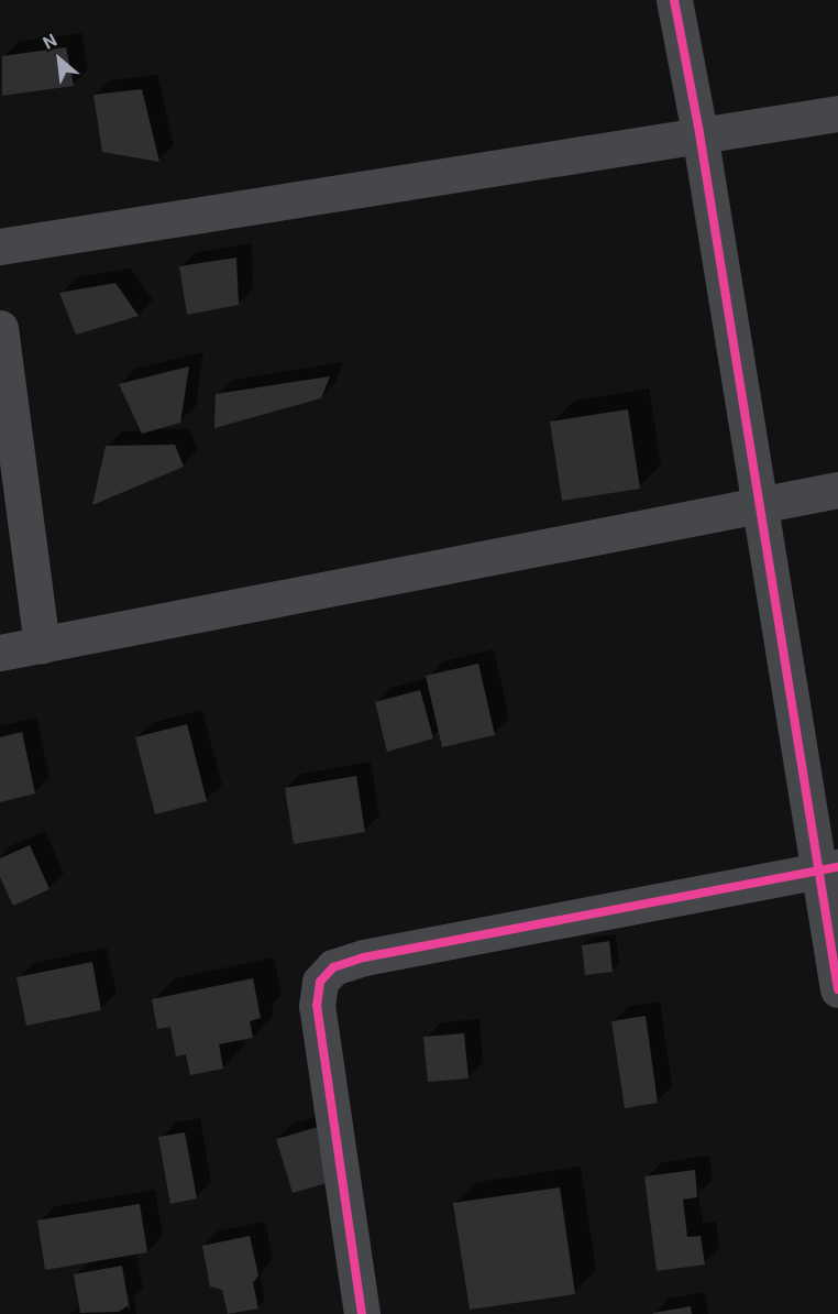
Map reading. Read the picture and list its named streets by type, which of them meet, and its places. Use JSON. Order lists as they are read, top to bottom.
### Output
{
  "north": "top left"
}
